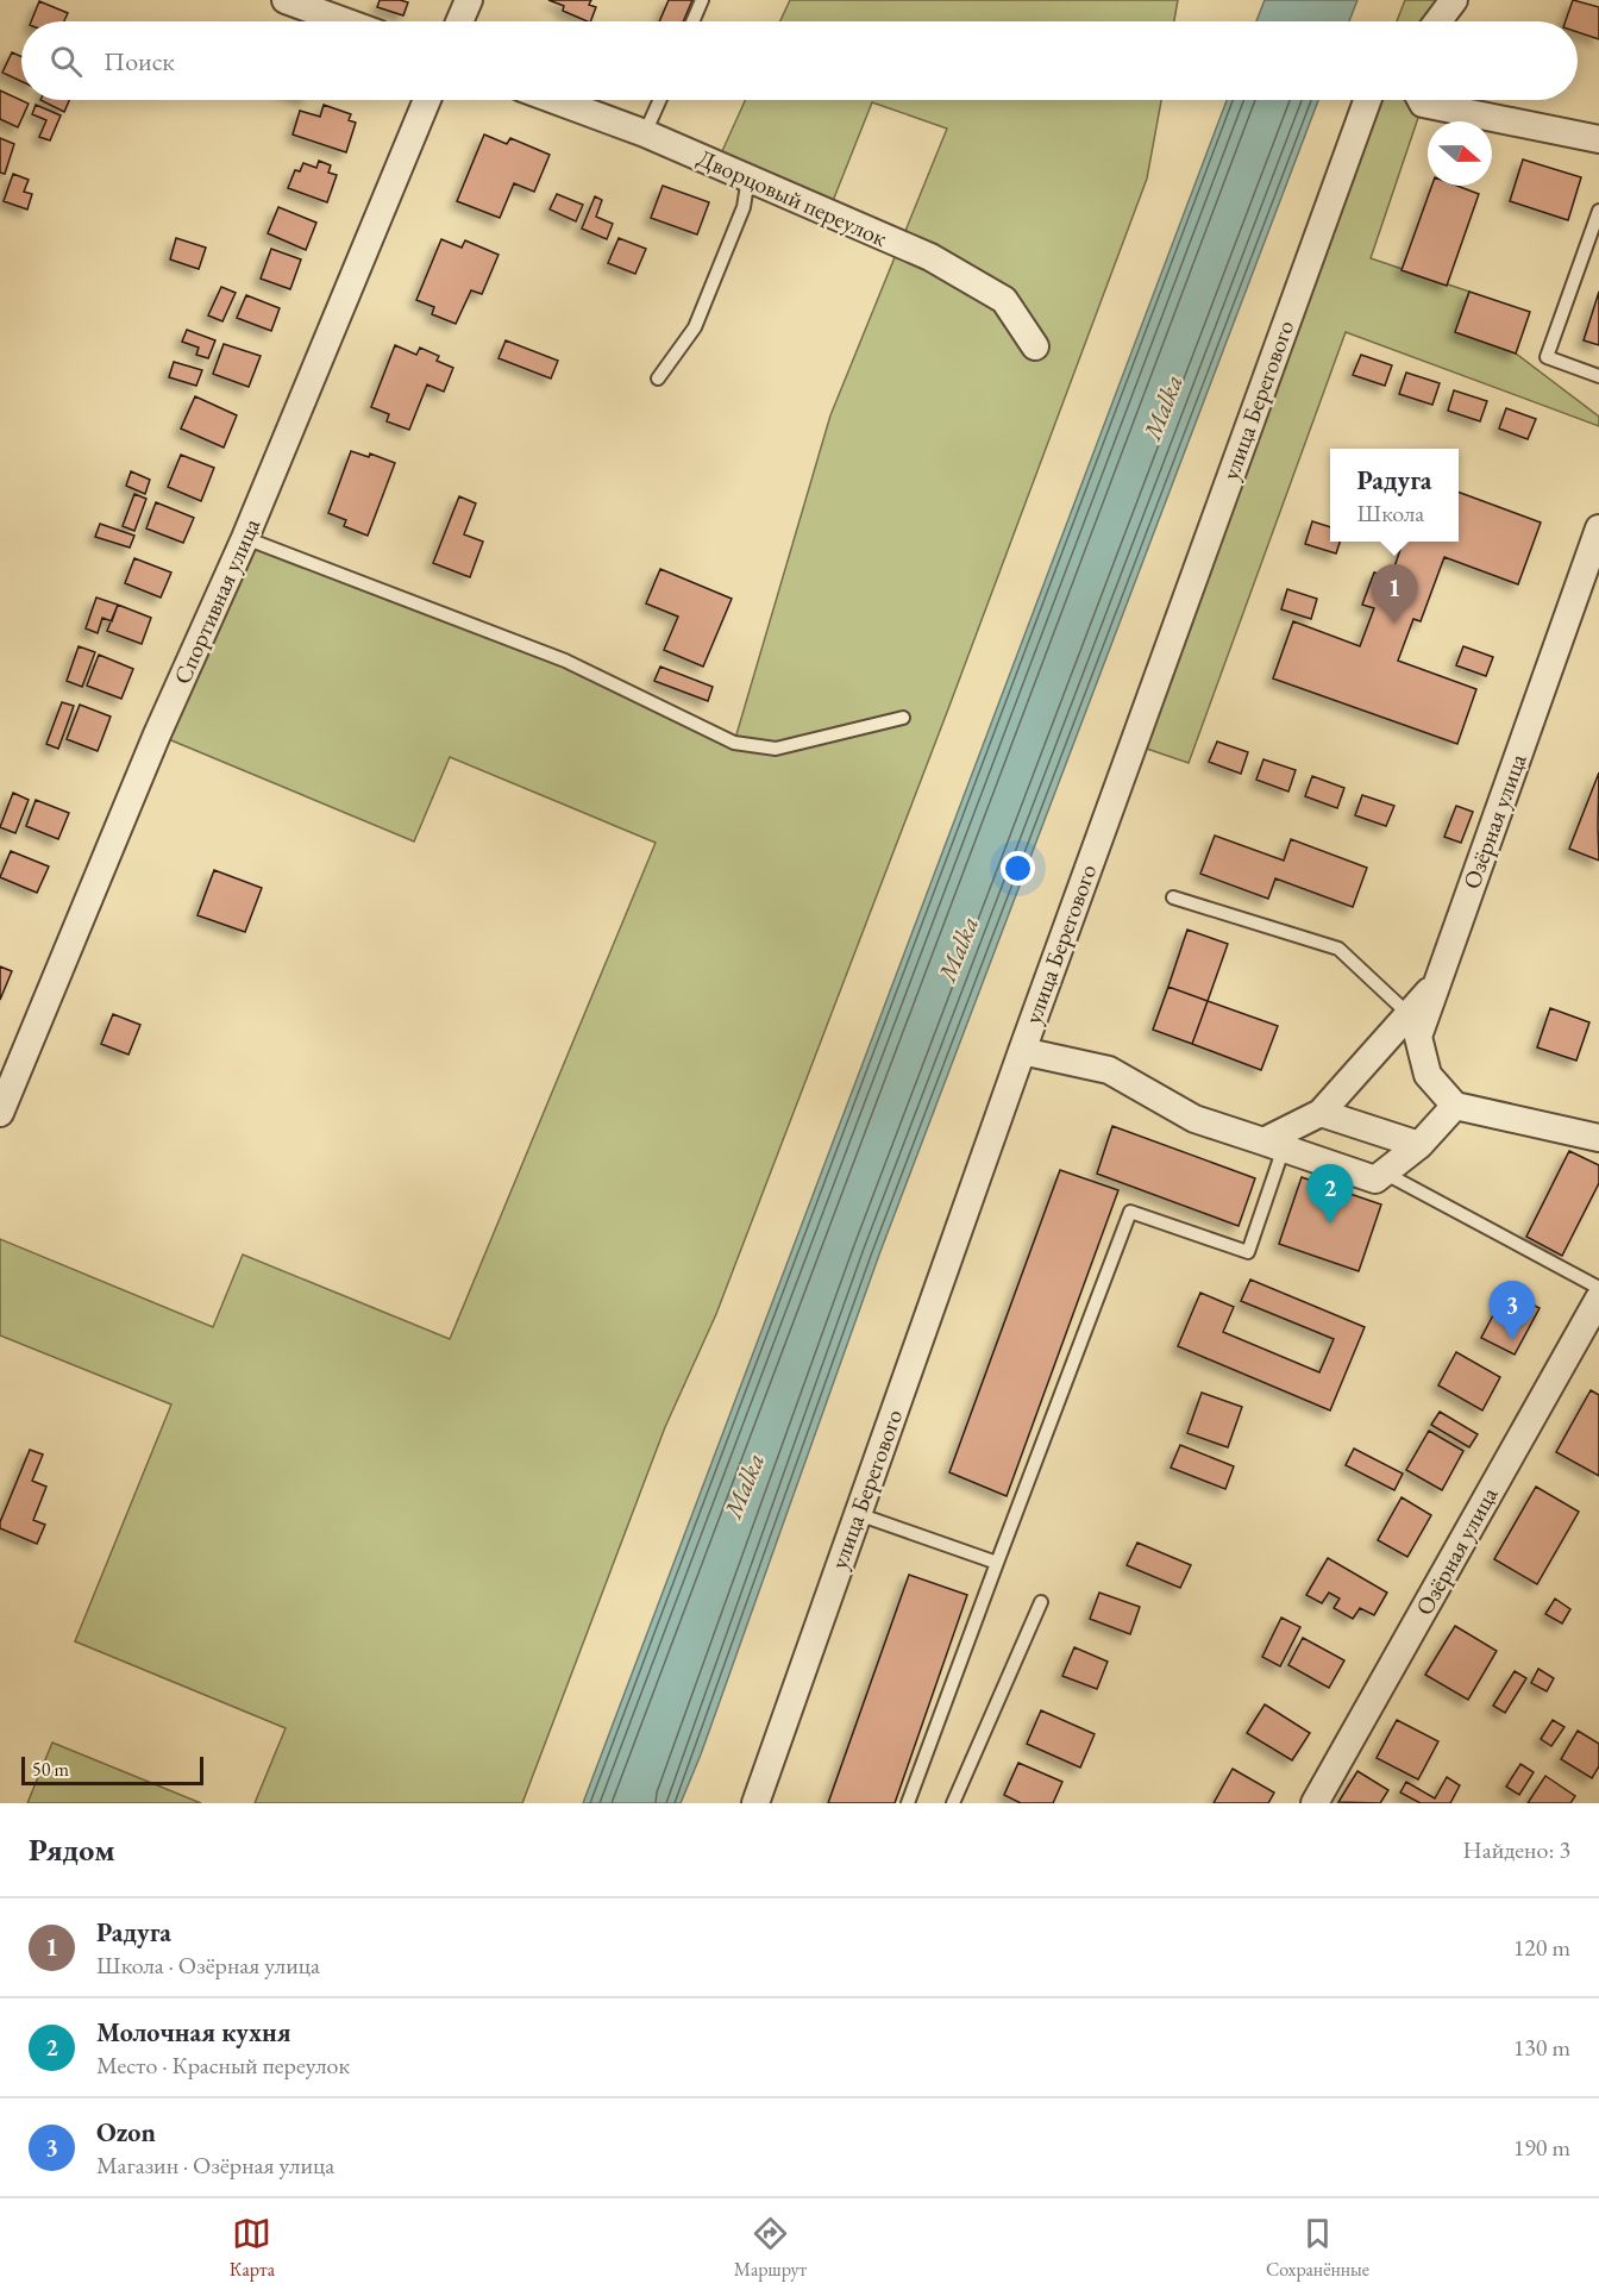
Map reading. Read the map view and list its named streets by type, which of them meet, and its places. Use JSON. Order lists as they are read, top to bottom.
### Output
{
  "streets": {
    "street": [
      "Дворцовый переулок",
      "улица Берегового",
      "Спортивная улица",
      "Озёрная улица"
    ]
  },
  "water": ["Malka"],
  "scale_bar": "50 m",
  "north": "right",
  "page": {
    "search": "Поиск",
    "popup": ["Радуга", "Школа"],
    "pins": ["1", "2", "3"],
    "scale": "50 m",
    "heading": ["Рядом", "Найдено: 3"],
    "list": [
      {
        "mark": "1",
        "name": "Радуга",
        "note": "Школа · Озёрная улица",
        "value": "120 m"
      },
      {
        "mark": "2",
        "name": "Молочная кухня",
        "note": "Место · Красный переулок",
        "value": "130 m"
      },
      {
        "mark": "3",
        "name": "Ozon",
        "note": "Магазин · Озёрная улица",
        "value": "190 m"
      }
    ],
    "nav": ["Карта", "Маршрут", "Сохранённые"]
  }
}
